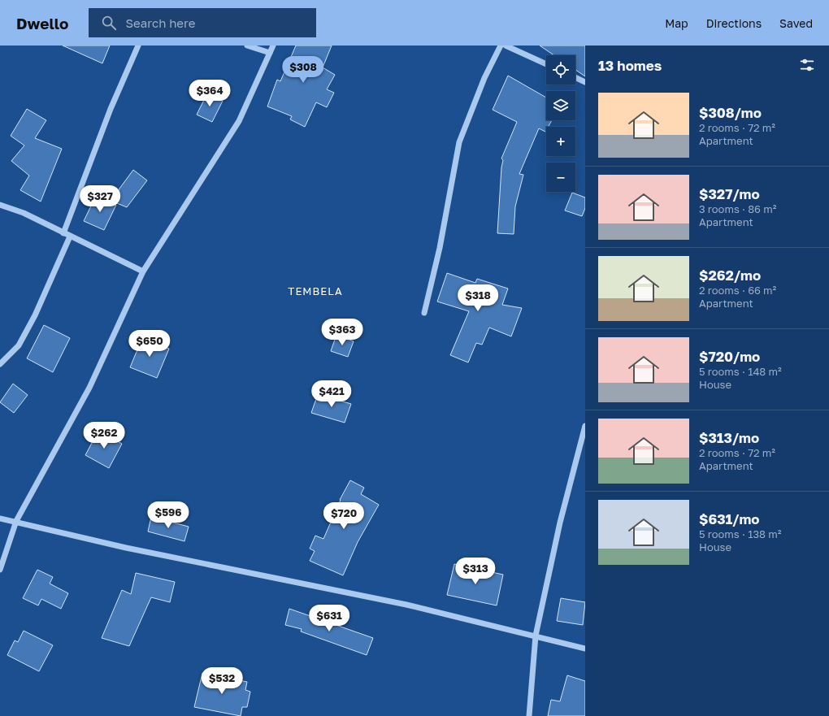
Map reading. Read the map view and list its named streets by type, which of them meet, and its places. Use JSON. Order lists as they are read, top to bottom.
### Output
{
  "districts": ["TEMBELA"],
  "page": {
    "header": "Dwello",
    "search": "Search here",
    "nav": ["Map", "Directions", "Saved"],
    "heading": "13 homes",
    "map_buttons": ["+", "−"],
    "price": [
      "$308",
      "$364",
      "$327",
      "$318",
      "$363",
      "$650",
      "$421",
      "$262",
      "$596",
      "$720",
      "$313",
      "$631",
      "$532"
    ],
    "list": [
      {
        "name": "$308/mo",
        "note": "2 rooms · 72 m² · Apartment"
      },
      {
        "name": "$327/mo",
        "note": "3 rooms · 86 m² · Apartment"
      },
      {
        "name": "$262/mo",
        "note": "2 rooms · 66 m² · Apartment"
      },
      {
        "name": "$720/mo",
        "note": "5 rooms · 148 m² · House"
      },
      {
        "name": "$313/mo",
        "note": "2 rooms · 72 m² · Apartment"
      },
      {
        "name": "$631/mo",
        "note": "5 rooms · 138 m² · House"
      }
    ]
  }
}
